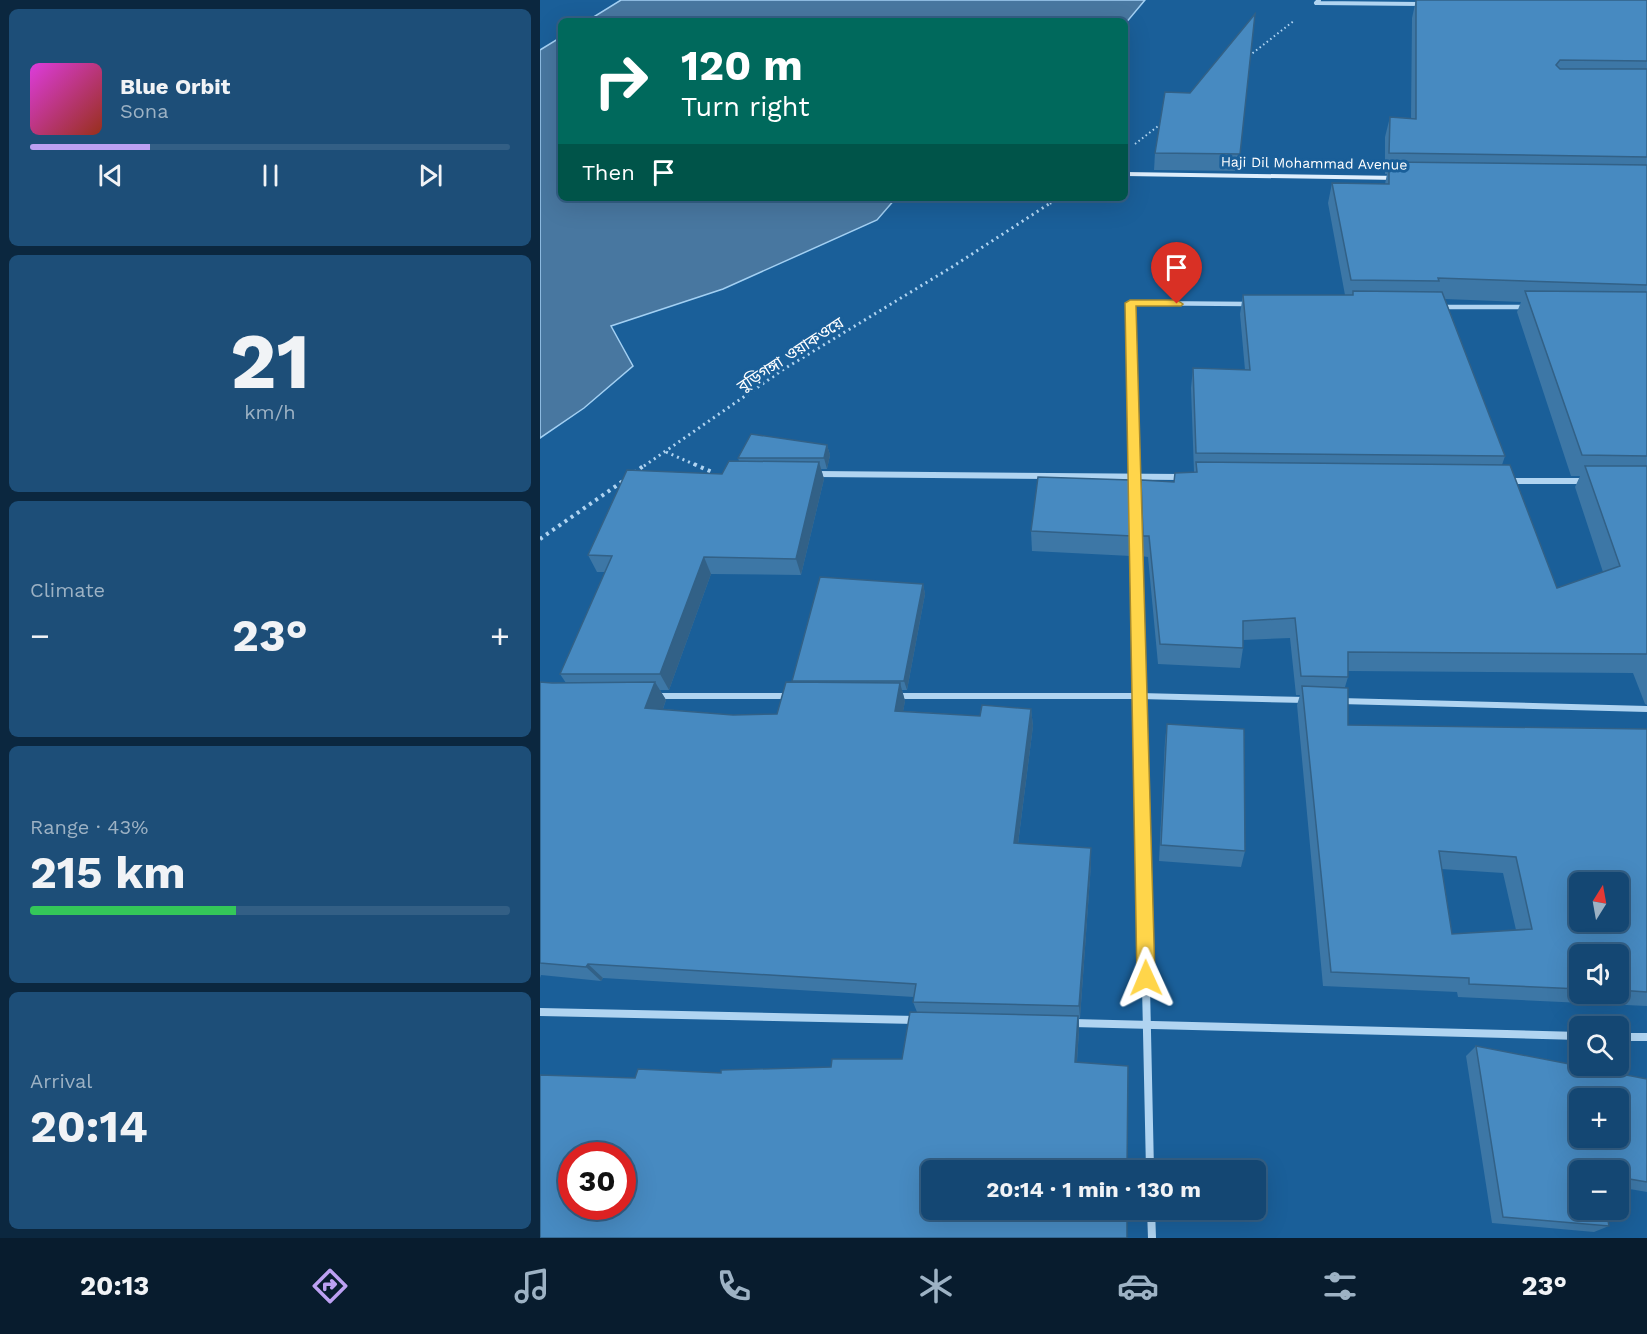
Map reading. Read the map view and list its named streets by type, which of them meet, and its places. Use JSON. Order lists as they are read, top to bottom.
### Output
{
  "streets": {
    "street": ["Haji Dil Mohammad Avenue"],
    "path": ["বুড়িগঙ্গা ওয়াকওয়ে"]
  },
  "north": "top",
  "page": {
    "turn": ["120 m", "Turn right"],
    "song": ["Blue Orbit", "Sona"],
    "then": "Then",
    "tile": [
      ["21", "km/h"],
      "Climate",
      ["Range · 43%", "215 km"],
      ["Arrival", "20:14"]
    ],
    "heat": ["−", "23°", "+"],
    "map_buttons": ["+", "−"],
    "limit": "30",
    "trip": "20:14 · 1 min · 130 m",
    "tabs": ["20:13", "23°"]
  }
}
